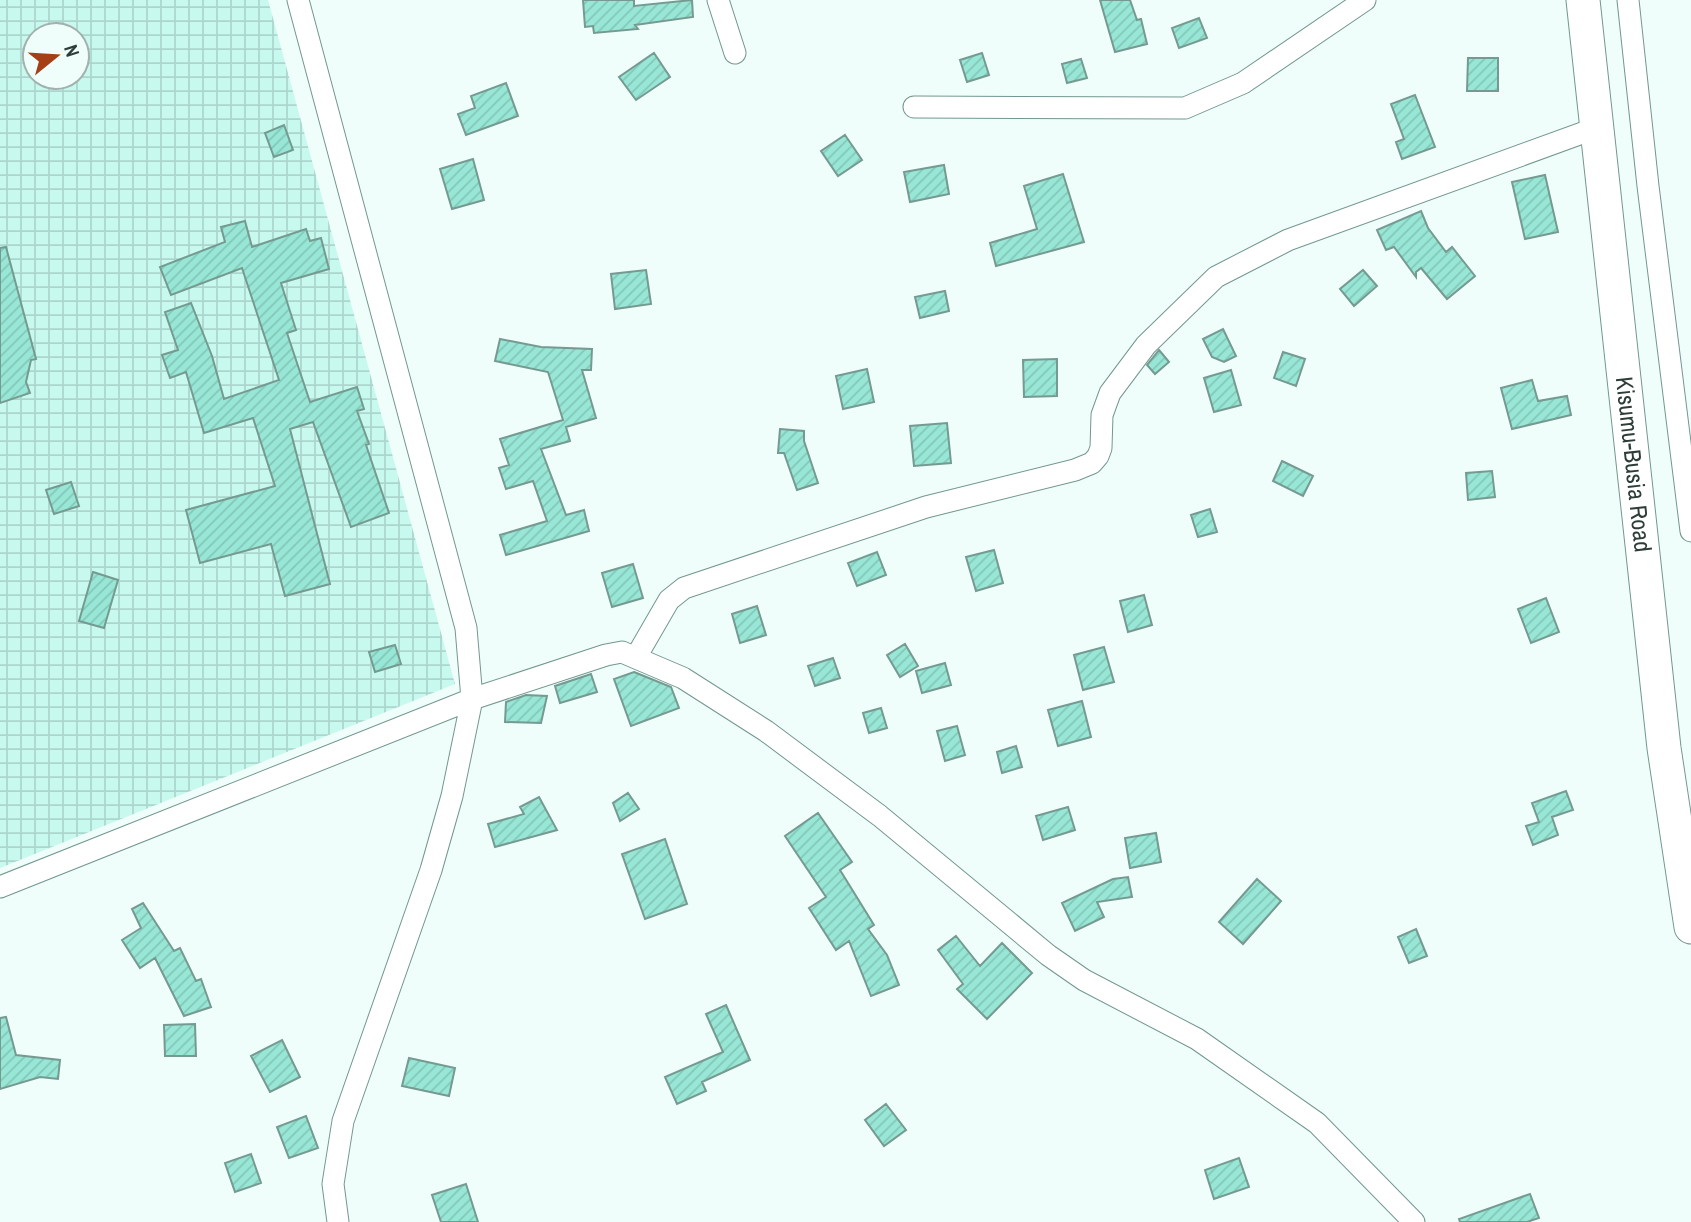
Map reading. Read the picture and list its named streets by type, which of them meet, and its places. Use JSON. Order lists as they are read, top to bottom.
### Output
{
  "streets": {
    "highway": ["Kisumu-Busia Road"]
  },
  "north": "right"
}
